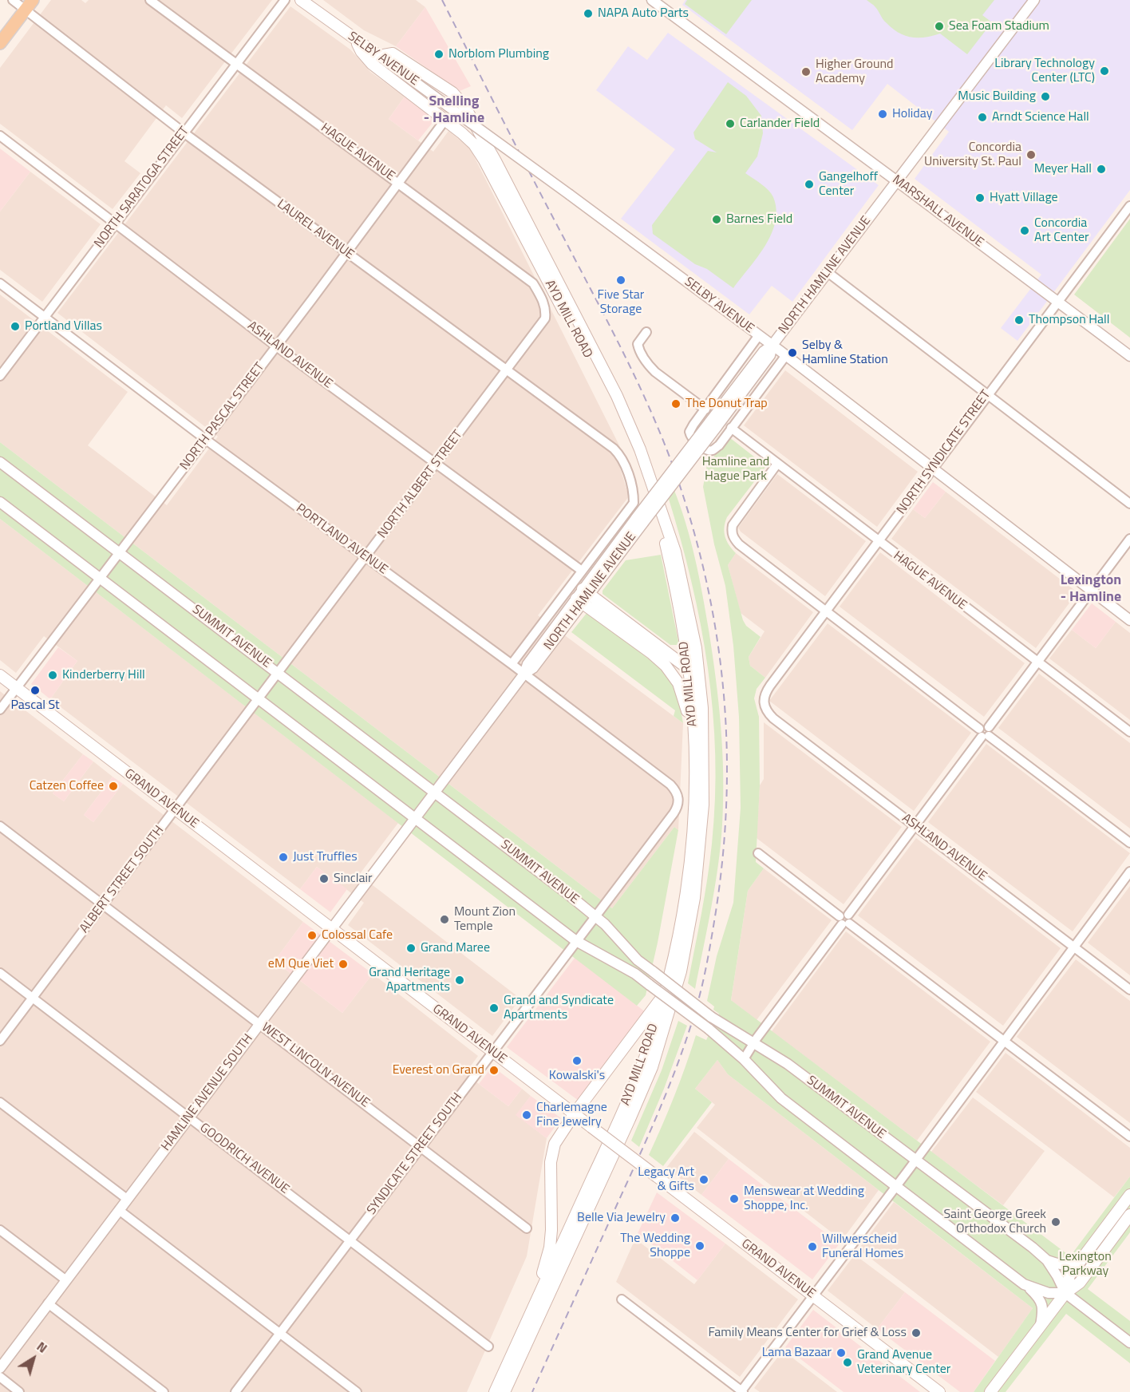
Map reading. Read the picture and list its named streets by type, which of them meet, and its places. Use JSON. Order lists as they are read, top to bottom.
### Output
{
  "streets": {
    "main road": ["SELBY AVENUE", "AYD MILL ROAD", "GRAND AVENUE"],
    "street": [
      "HAGUE AVENUE",
      "NORTH SARATOGA STREET",
      "MARSHALL AVENUE",
      "LAUREL AVENUE",
      "NORTH HAMLINE AVENUE",
      "ASHLAND AVENUE",
      "NORTH PASCAL STREET",
      "NORTH SYNDICATE STREET",
      "NORTH ALBERT STREET",
      "PORTLAND AVENUE",
      "SUMMIT AVENUE",
      "ALBERT STREET SOUTH",
      "WEST LINCOLN AVENUE",
      "HAMLINE AVENUE SOUTH",
      "SYNDICATE STREET SOUTH",
      "GOODRICH AVENUE"
    ]
  },
  "crossings": [
    ["SELBY AVENUE", "NORTH HAMLINE AVENUE"],
    ["SELBY AVENUE", "AYD MILL ROAD"],
    ["SELBY AVENUE", "NORTH SYNDICATE STREET"],
    ["HAGUE AVENUE", "NORTH SARATOGA STREET"],
    ["HAGUE AVENUE", "NORTH PASCAL STREET"],
    ["HAGUE AVENUE", "NORTH SYNDICATE STREET"],
    ["HAGUE AVENUE", "NORTH ALBERT STREET"],
    ["NORTH SARATOGA STREET", "LAUREL AVENUE"],
    ["NORTH SARATOGA STREET", "ASHLAND AVENUE"],
    ["NORTH SARATOGA STREET", "PORTLAND AVENUE"],
    ["MARSHALL AVENUE", "NORTH HAMLINE AVENUE"],
    ["MARSHALL AVENUE", "NORTH SYNDICATE STREET"],
    ["LAUREL AVENUE", "NORTH HAMLINE AVENUE"],
    ["LAUREL AVENUE", "NORTH PASCAL STREET"],
    ["LAUREL AVENUE", "NORTH ALBERT STREET"],
    ["NORTH HAMLINE AVENUE", "ASHLAND AVENUE"],
    ["NORTH HAMLINE AVENUE", "PORTLAND AVENUE"],
    ["NORTH HAMLINE AVENUE", "SUMMIT AVENUE"],
    ["NORTH HAMLINE AVENUE", "HAMLINE AVENUE SOUTH"],
    ["AYD MILL ROAD", "NORTH PASCAL STREET"],
    ["ASHLAND AVENUE", "NORTH PASCAL STREET"],
    ["ASHLAND AVENUE", "NORTH SYNDICATE STREET"],
    ["ASHLAND AVENUE", "NORTH ALBERT STREET"],
    ["NORTH PASCAL STREET", "PORTLAND AVENUE"],
    ["NORTH PASCAL STREET", "SUMMIT AVENUE"],
    ["NORTH PASCAL STREET", "GRAND AVENUE"],
    ["NORTH ALBERT STREET", "PORTLAND AVENUE"],
    ["NORTH ALBERT STREET", "SUMMIT AVENUE"],
    ["NORTH ALBERT STREET", "ALBERT STREET SOUTH"],
    ["PORTLAND AVENUE", "SUMMIT AVENUE"],
    ["PORTLAND AVENUE", "SYNDICATE STREET SOUTH"],
    ["SUMMIT AVENUE", "ALBERT STREET SOUTH"],
    ["SUMMIT AVENUE", "SYNDICATE STREET SOUTH"],
    ["GRAND AVENUE", "ALBERT STREET SOUTH"],
    ["GRAND AVENUE", "HAMLINE AVENUE SOUTH"],
    ["GRAND AVENUE", "SYNDICATE STREET SOUTH"],
    ["ALBERT STREET SOUTH", "WEST LINCOLN AVENUE"],
    ["ALBERT STREET SOUTH", "GOODRICH AVENUE"],
    ["WEST LINCOLN AVENUE", "HAMLINE AVENUE SOUTH"],
    ["WEST LINCOLN AVENUE", "SYNDICATE STREET SOUTH"],
    ["HAMLINE AVENUE SOUTH", "GOODRICH AVENUE"],
    ["SYNDICATE STREET SOUTH", "GOODRICH AVENUE"]
  ],
  "districts": ["Snelling - Hamline", "Lexington - Hamline"],
  "parks": ["Hamline and Hague Park", "Lexington Parkway"],
  "places": [
    "NAPA Auto Parts",
    "Sea Foam Stadium",
    "Norblom Plumbing",
    "Library Technology Center (LTC)",
    "Higher Ground Academy",
    "Music Building",
    "Holiday",
    "Arndt Science Hall",
    "Carlander Field",
    "Concordia University St. Paul",
    "Meyer Hall",
    "Gangelhoff Center",
    "Hyatt Village",
    "Barnes Field",
    "Concordia Art Center",
    "Five Star Storage",
    "Thompson Hall",
    "Portland Villas",
    "Selby & Hamline Station",
    "The Donut Trap",
    "Kinderberry Hill",
    "Pascal St",
    "Catzen Coffee",
    "Just Truffles",
    "Sinclair",
    "Mount Zion Temple",
    "Colossal Cafe",
    "Grand Maree",
    "eM Que Viet",
    "Grand Heritage Apartments",
    "Grand and Syndicate Apartments",
    "Kowalski's",
    "Everest on Grand",
    "Charlemagne Fine Jewelry",
    "Legacy Art & Gifts",
    "Menswear at Wedding Shoppe, Inc.",
    "Belle Via Jewelry",
    "Saint George Greek Orthodox Church",
    "The Wedding Shoppe",
    "Willwerscheid Funeral Homes",
    "Family Means Center for Grief & Loss",
    "Lama Bazaar",
    "Grand Avenue Veterinary Center"
  ],
  "north": "top right"
}
